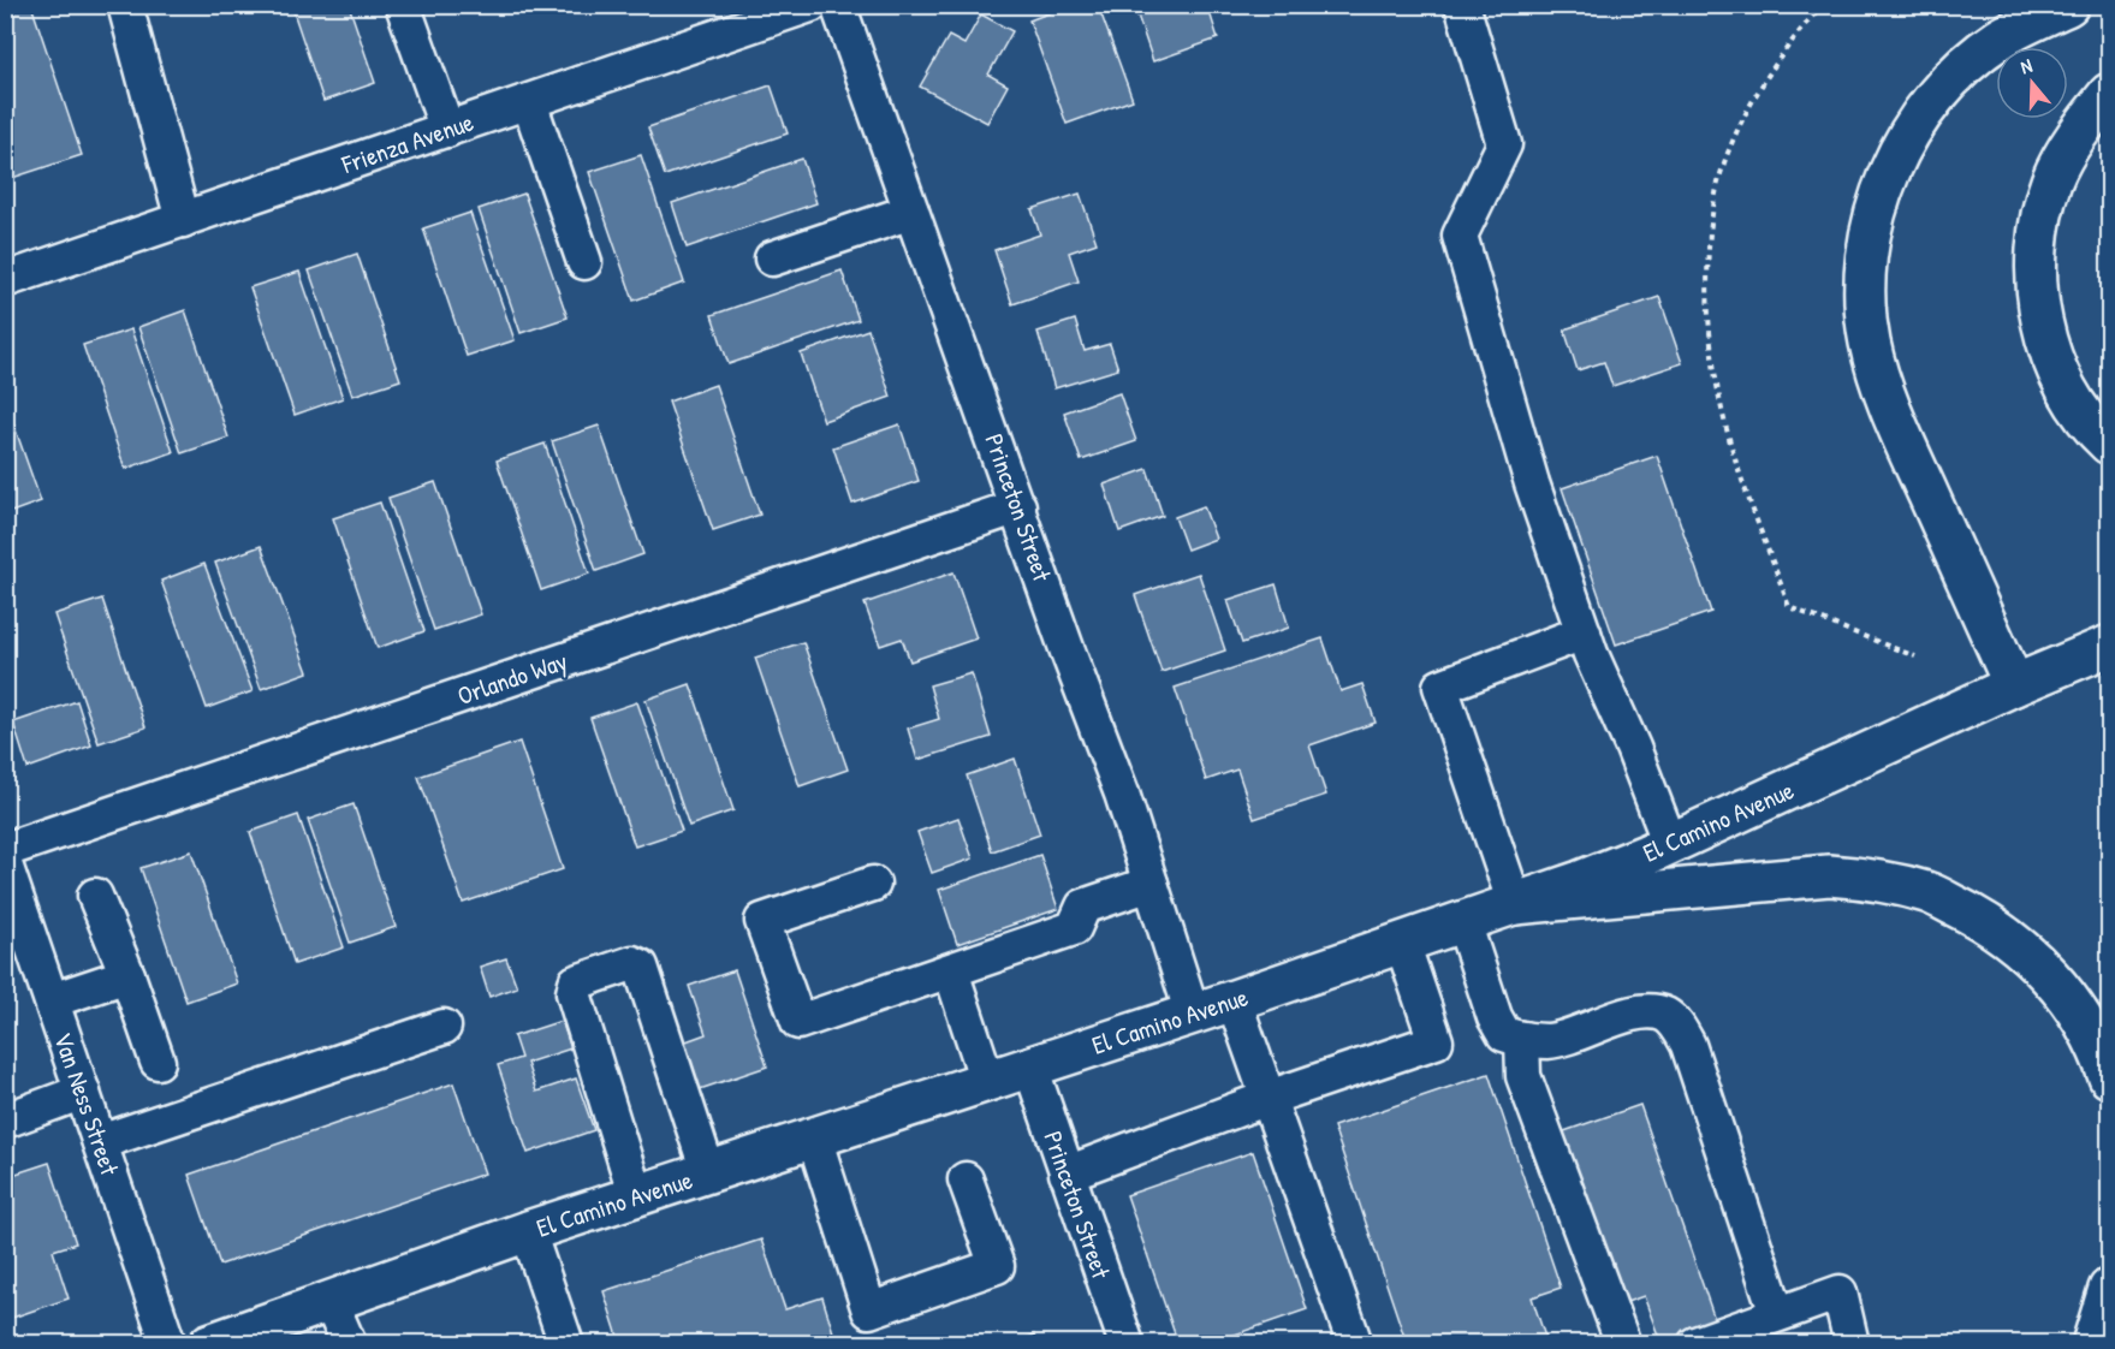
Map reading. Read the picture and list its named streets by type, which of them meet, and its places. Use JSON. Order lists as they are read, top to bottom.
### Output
{
  "streets": {
    "main road": ["El Camino Avenue"],
    "street": [
      "Frienza Avenue",
      "Princeton Street",
      "Orlando Way",
      "Van Ness Street"
    ]
  },
  "crossings": [
    ["Princeton Street", "Orlando Way"],
    ["Princeton Street", "El Camino Avenue"]
  ],
  "north": "top"
}
